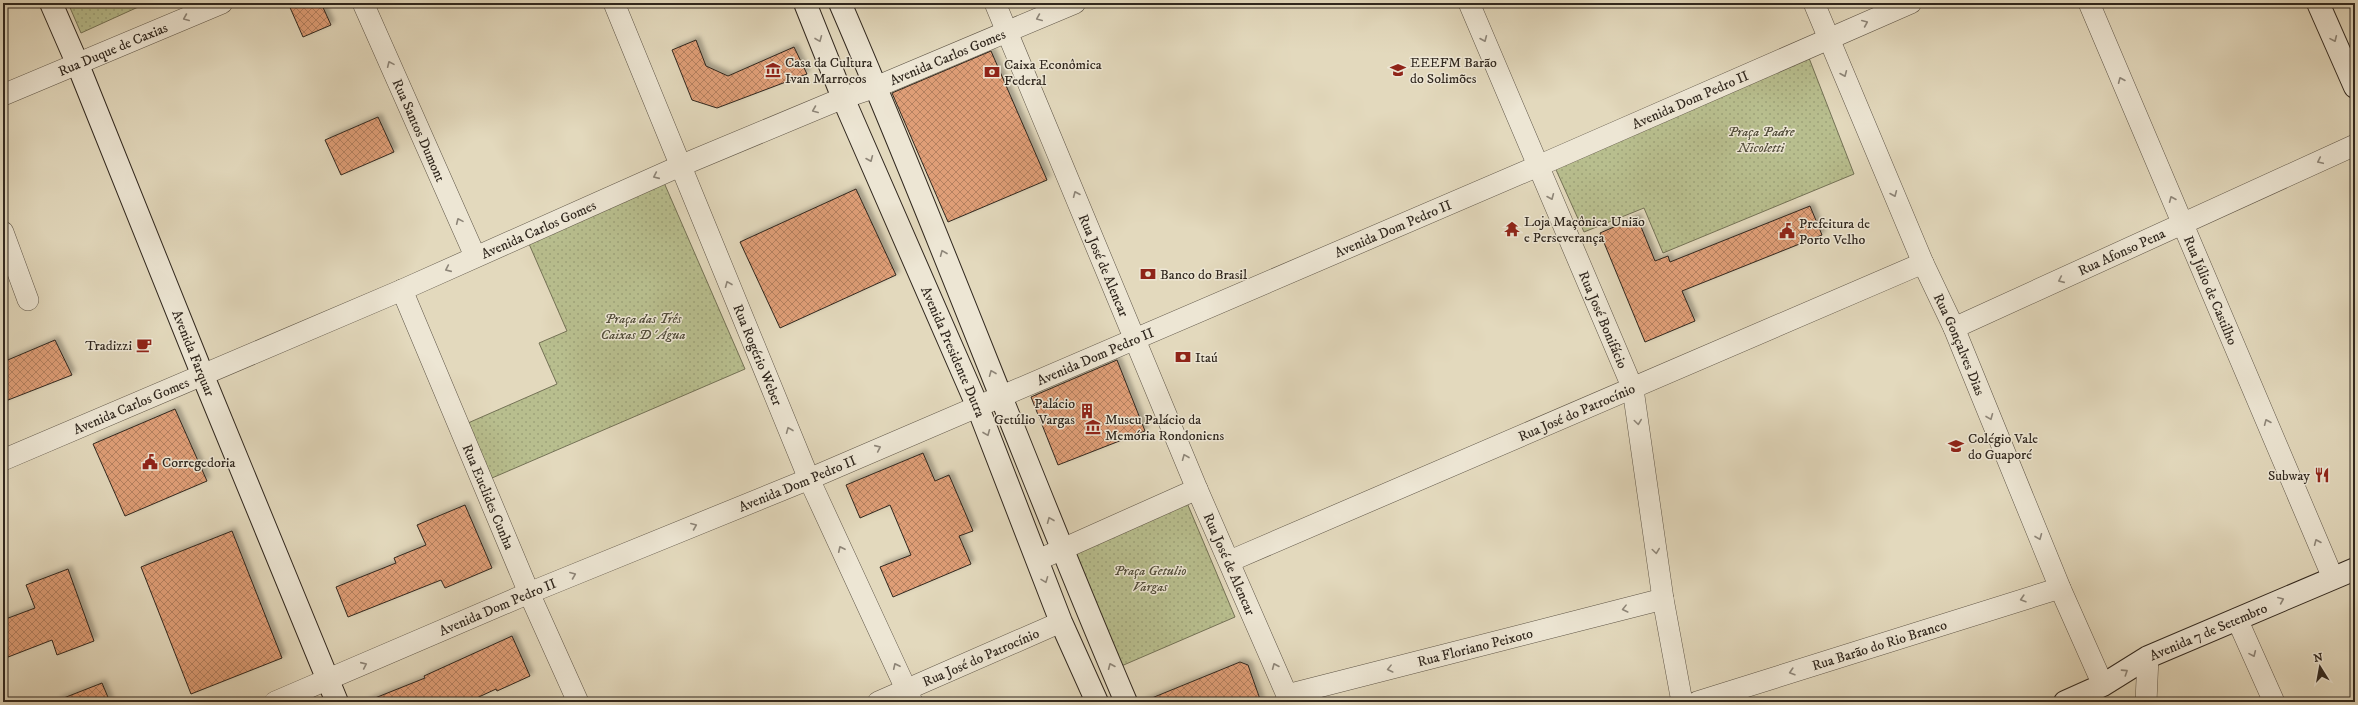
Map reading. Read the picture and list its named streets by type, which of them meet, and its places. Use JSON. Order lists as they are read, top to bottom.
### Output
{
  "streets": {
    "street": [
      "Rua Duque de Caxias",
      "Avenida Carlos Gomes",
      "Avenida Dom Pedro II",
      "Rua Santos Dumont",
      "Rua Afonso Pena",
      "Rua José de Alencar",
      "Rua Júlio de Castilho",
      "Rua José Bonifácio",
      "Rua Gonçalves Dias",
      "Avenida Presidente Dutra",
      "Avenida Farquar",
      "Rua Rogério Weber",
      "Rua José do Patrocínio",
      "Rua Euclides Cunha",
      "Avenida 7 de Setembro",
      "Rua Barão do Rio Branco",
      "Rua Floriano Peixoto"
    ]
  },
  "crossings": [
    ["Rua Duque de Caxias", "Avenida Farquar"],
    ["Avenida Carlos Gomes", "Rua Santos Dumont"],
    ["Avenida Carlos Gomes", "Rua José de Alencar"],
    ["Avenida Carlos Gomes", "Avenida Presidente Dutra"],
    ["Avenida Carlos Gomes", "Avenida Farquar"],
    ["Avenida Carlos Gomes", "Rua Rogério Weber"],
    ["Avenida Carlos Gomes", "Rua Euclides Cunha"],
    ["Avenida Dom Pedro II", "Rua José de Alencar"],
    ["Avenida Dom Pedro II", "Rua José Bonifácio"],
    ["Avenida Dom Pedro II", "Rua Gonçalves Dias"],
    ["Avenida Dom Pedro II", "Avenida Presidente Dutra"],
    ["Avenida Dom Pedro II", "Avenida Farquar"],
    ["Avenida Dom Pedro II", "Rua Rogério Weber"],
    ["Avenida Dom Pedro II", "Rua Euclides Cunha"],
    ["Rua Afonso Pena", "Rua Júlio de Castilho"],
    ["Rua Afonso Pena", "Rua Gonçalves Dias"],
    ["Rua José de Alencar", "Rua José do Patrocínio"],
    ["Rua José de Alencar", "Rua Floriano Peixoto"],
    ["Rua Júlio de Castilho", "Avenida 7 de Setembro"],
    ["Rua José Bonifácio", "Rua José do Patrocínio"],
    ["Rua José Bonifácio", "Rua Floriano Peixoto"],
    ["Rua Gonçalves Dias", "Rua José do Patrocínio"],
    ["Rua Gonçalves Dias", "Avenida 7 de Setembro"],
    ["Rua Gonçalves Dias", "Rua Barão do Rio Branco"],
    ["Avenida Presidente Dutra", "Rua José do Patrocínio"],
    ["Rua Rogério Weber", "Rua José do Patrocínio"]
  ],
  "one_way": [
    "Rua Duque de Caxias",
    "Avenida Carlos Gomes",
    "Avenida Dom Pedro II",
    "Rua Santos Dumont",
    "Rua Afonso Pena",
    "Rua José de Alencar",
    "Rua Júlio de Castilho",
    "Rua José Bonifácio",
    "Rua Gonçalves Dias",
    "Rua Rogério Weber",
    "Avenida 7 de Setembro",
    "Rua Barão do Rio Branco",
    "Rua Floriano Peixoto"
  ],
  "parks": ["Praça Padre Nicoletti", "Praça das Três Caixas D´Água", "Praça Getulio Vargas"],
  "places": {
    "museum": ["Casa da Cultura Ivan Marrocos", "Museu Palácio da Memória Rondoniens"],
    "school or university": ["EEEFM Barão do Solimões", "Colégio Vale do Guaporé"],
    "bank": ["Caixa Econômica Federal", "Banco do Brasil", "Itaú"],
    "temple": ["Loja Maçônica União e Perseverança"],
    "public building": ["Prefeitura de Porto Velho", "Corregedoria"],
    "cafe": ["Tradizzi"],
    "building": ["Palácio Getúlio Vargas"],
    "restaurant": ["Subway"]
  },
  "north": "top"
}
